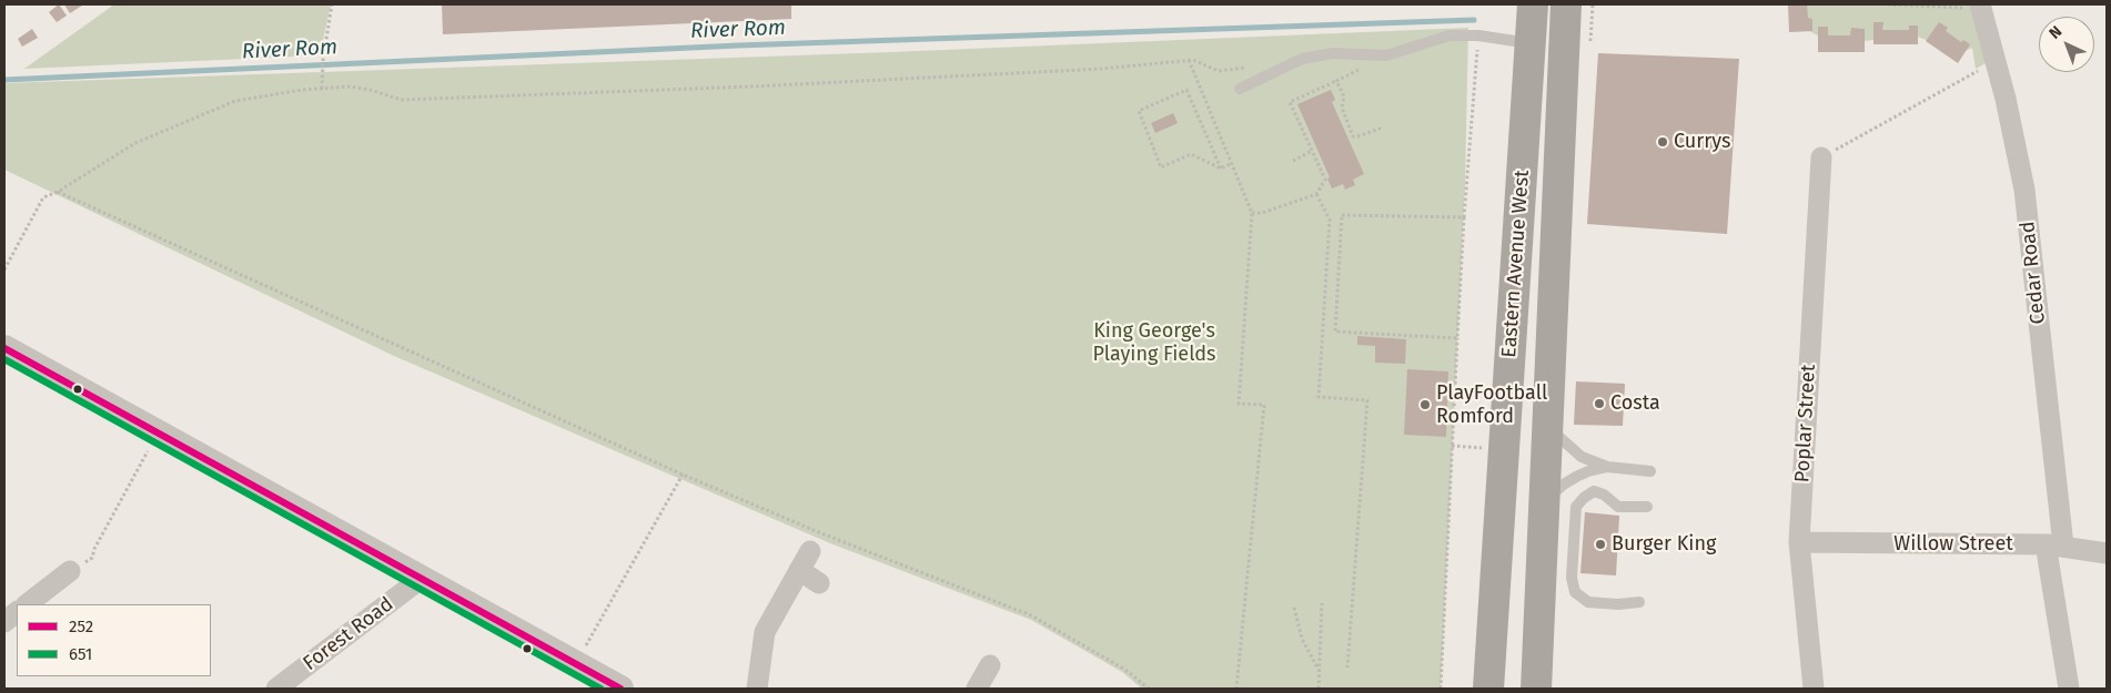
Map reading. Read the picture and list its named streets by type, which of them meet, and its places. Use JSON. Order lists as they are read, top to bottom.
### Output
{
  "streets": {
    "highway": ["Eastern Avenue West"],
    "street": [
      "Cedar Road",
      "Poplar Street",
      "Willow Street",
      "Forest Road"
    ]
  },
  "crossings": [
    ["Cedar Road", "Willow Street"],
    ["Poplar Street", "Willow Street"]
  ],
  "water": ["River Rom"],
  "parks": ["King George's Playing Fields"],
  "places": [
    "Currys",
    "Costa",
    "PlayFootball Romford",
    "Burger King"
  ],
  "lines": ["transit line 252", "transit line 651"],
  "legend": ["252", "651"],
  "north": "top left"
}
